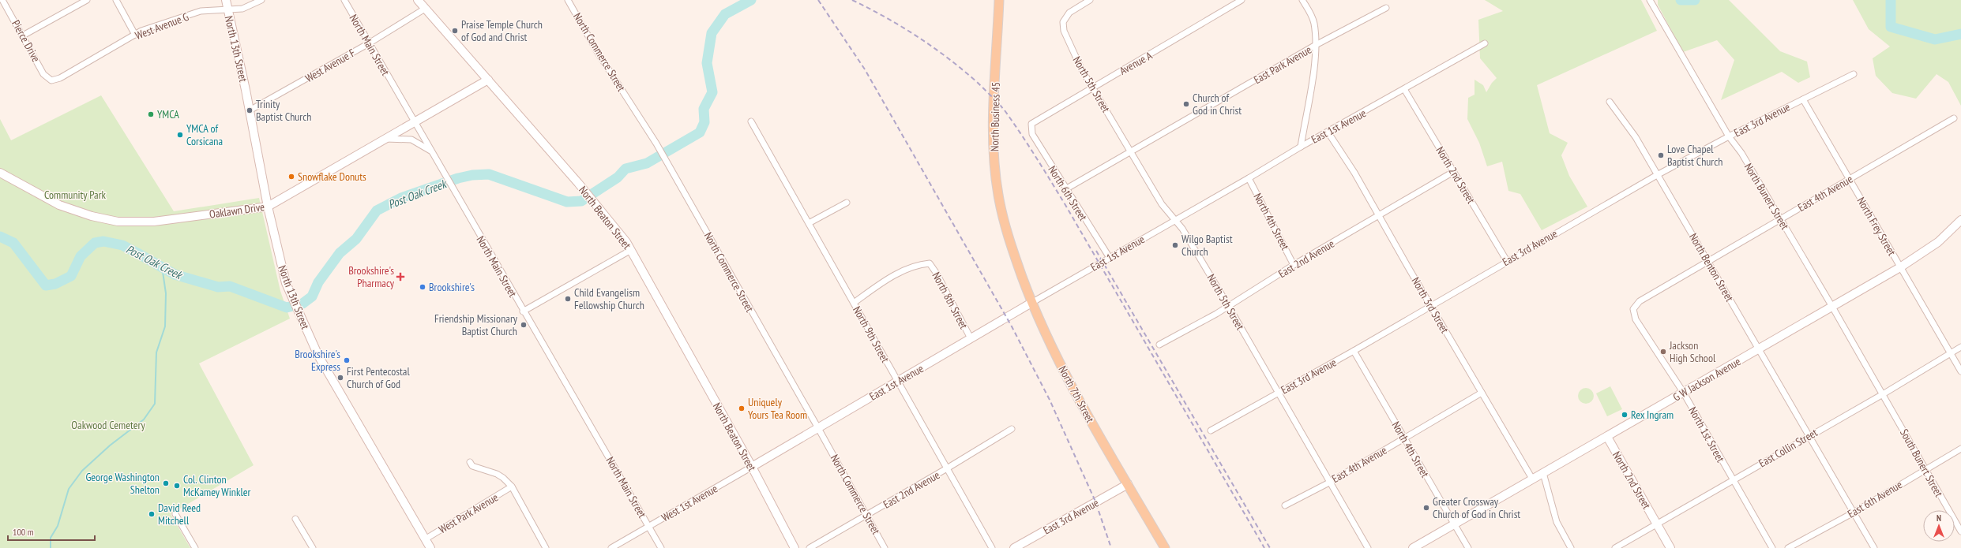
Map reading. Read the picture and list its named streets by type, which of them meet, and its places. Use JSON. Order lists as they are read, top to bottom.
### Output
{
  "streets": {
    "main road": ["North Business 45", "North 7th Street"],
    "street": [
      "West Avenue G",
      "Pierce Drive",
      "North Main Street",
      "North 13th Street",
      "North Commerce Street",
      "Avenue A",
      "East Park Avenue",
      "West Avenue F",
      "North 5th Street",
      "East 3rd Avenue",
      "East 1st Avenue",
      "North 2nd Street",
      "North 6th Street",
      "East 4th Avenue",
      "North Bunert Street",
      "Oaklawn Drive",
      "North Beaton Street",
      "North 4th Street",
      "North Frey Street",
      "East 2nd Avenue",
      "North Benton Street",
      "North 8th Street",
      "North 3rd Street",
      "North 9th Street",
      "G W Jackson Avenue",
      "North 1st Street",
      "East Collin Street",
      "South Bunert Street",
      "East 6th Avenue",
      "West 1st Avenue",
      "West Park Avenue"
    ]
  },
  "crossings": [
    ["West Avenue G", "Pierce Drive"],
    ["West Avenue G", "North 13th Street"],
    ["North Main Street", "West Avenue F"],
    ["North Main Street", "Oaklawn Drive"],
    ["North Main Street", "West 1st Avenue"],
    ["North 13th Street", "West Avenue F"],
    ["North 13th Street", "Oaklawn Drive"],
    ["North 13th Street", "West Park Avenue"],
    ["North Commerce Street", "East 1st Avenue"],
    ["North Commerce Street", "East 2nd Avenue"],
    ["Avenue A", "North 5th Street"],
    ["Avenue A", "North 6th Street"],
    ["East Park Avenue", "North 5th Street"],
    ["East Park Avenue", "North 6th Street"],
    ["West Avenue F", "North Beaton Street"],
    ["North 5th Street", "East 3rd Avenue"],
    ["North 5th Street", "East 1st Avenue"],
    ["North 5th Street", "East 4th Avenue"],
    ["North 5th Street", "East 2nd Avenue"],
    ["North Business 45", "North 7th Street"],
    ["East 3rd Avenue", "North 2nd Street"],
    ["East 3rd Avenue", "North Bunert Street"],
    ["East 3rd Avenue", "North 4th Street"],
    ["East 3rd Avenue", "North Frey Street"],
    ["East 3rd Avenue", "North Benton Street"],
    ["East 3rd Avenue", "North 3rd Street"],
    ["East 3rd Avenue", "North 7th Street"],
    ["East 1st Avenue", "North 2nd Street"],
    ["East 1st Avenue", "North 6th Street"],
    ["East 1st Avenue", "North Beaton Street"],
    ["East 1st Avenue", "North 4th Street"],
    ["East 1st Avenue", "North 8th Street"],
    ["East 1st Avenue", "North 3rd Street"],
    ["East 1st Avenue", "North 9th Street"],
    ["East 1st Avenue", "North 7th Street"],
    ["East 1st Avenue", "West 1st Avenue"],
    ["North 2nd Street", "East 2nd Avenue"],
    ["North 2nd Street", "G W Jackson Avenue"],
    ["North 2nd Street", "East Collin Street"],
    ["East 4th Avenue", "North Bunert Street"],
    ["East 4th Avenue", "North 4th Street"],
    ["East 4th Avenue", "North Frey Street"],
    ["East 4th Avenue", "North Benton Street"],
    ["East 4th Avenue", "North 3rd Street"],
    ["East 4th Avenue", "North 1st Street"],
    ["North Bunert Street", "G W Jackson Avenue"],
    ["North Bunert Street", "East Collin Street"],
    ["North Bunert Street", "South Bunert Street"],
    ["Oaklawn Drive", "North Beaton Street"],
    ["North Beaton Street", "West 1st Avenue"],
    ["North 4th Street", "East 2nd Avenue"],
    ["North 4th Street", "G W Jackson Avenue"],
    ["North Frey Street", "G W Jackson Avenue"],
    ["North Frey Street", "East Collin Street"],
    ["East 2nd Avenue", "North 3rd Street"],
    ["East 2nd Avenue", "North 9th Street"],
    ["North Benton Street", "G W Jackson Avenue"],
    ["North Benton Street", "East Collin Street"],
    ["North Benton Street", "East 6th Avenue"],
    ["North 8th Street", "North 9th Street"],
    ["North 3rd Street", "G W Jackson Avenue"],
    ["G W Jackson Avenue", "North 1st Street"],
    ["North 1st Street", "East Collin Street"],
    ["East Collin Street", "South Bunert Street"],
    ["South Bunert Street", "East 6th Avenue"]
  ],
  "water": ["Post Oak Creek"],
  "parks": ["Community Park", "Oakwood Cemetery"],
  "places": {
    "other": [
      "Praise Temple Church of God and Christ",
      "Church of God in Christ",
      "Trinity Baptist Church",
      "YMCA",
      "YMCA of Corsicana",
      "Love Chapel Baptist Church",
      "Snowflake Donuts",
      "Wilgo Baptist Church",
      "Brookshire's",
      "Child Evangelism Fellowship Church",
      "Friendship Missionary Baptist Church",
      "Jackson High School",
      "Brookshire's Express",
      "First Pentecostal Church of God",
      "Uniquely Yours Tea Room",
      "Rex Ingram",
      "George Washington Shelton",
      "Col. Clinton McKamey Winkler",
      "Greater Crossway Church of God in Christ",
      "David Reed Mitchell"
    ],
    "health": ["Brookshire's Pharmacy"]
  },
  "scale_bar": "100 m",
  "north": "top"
}
